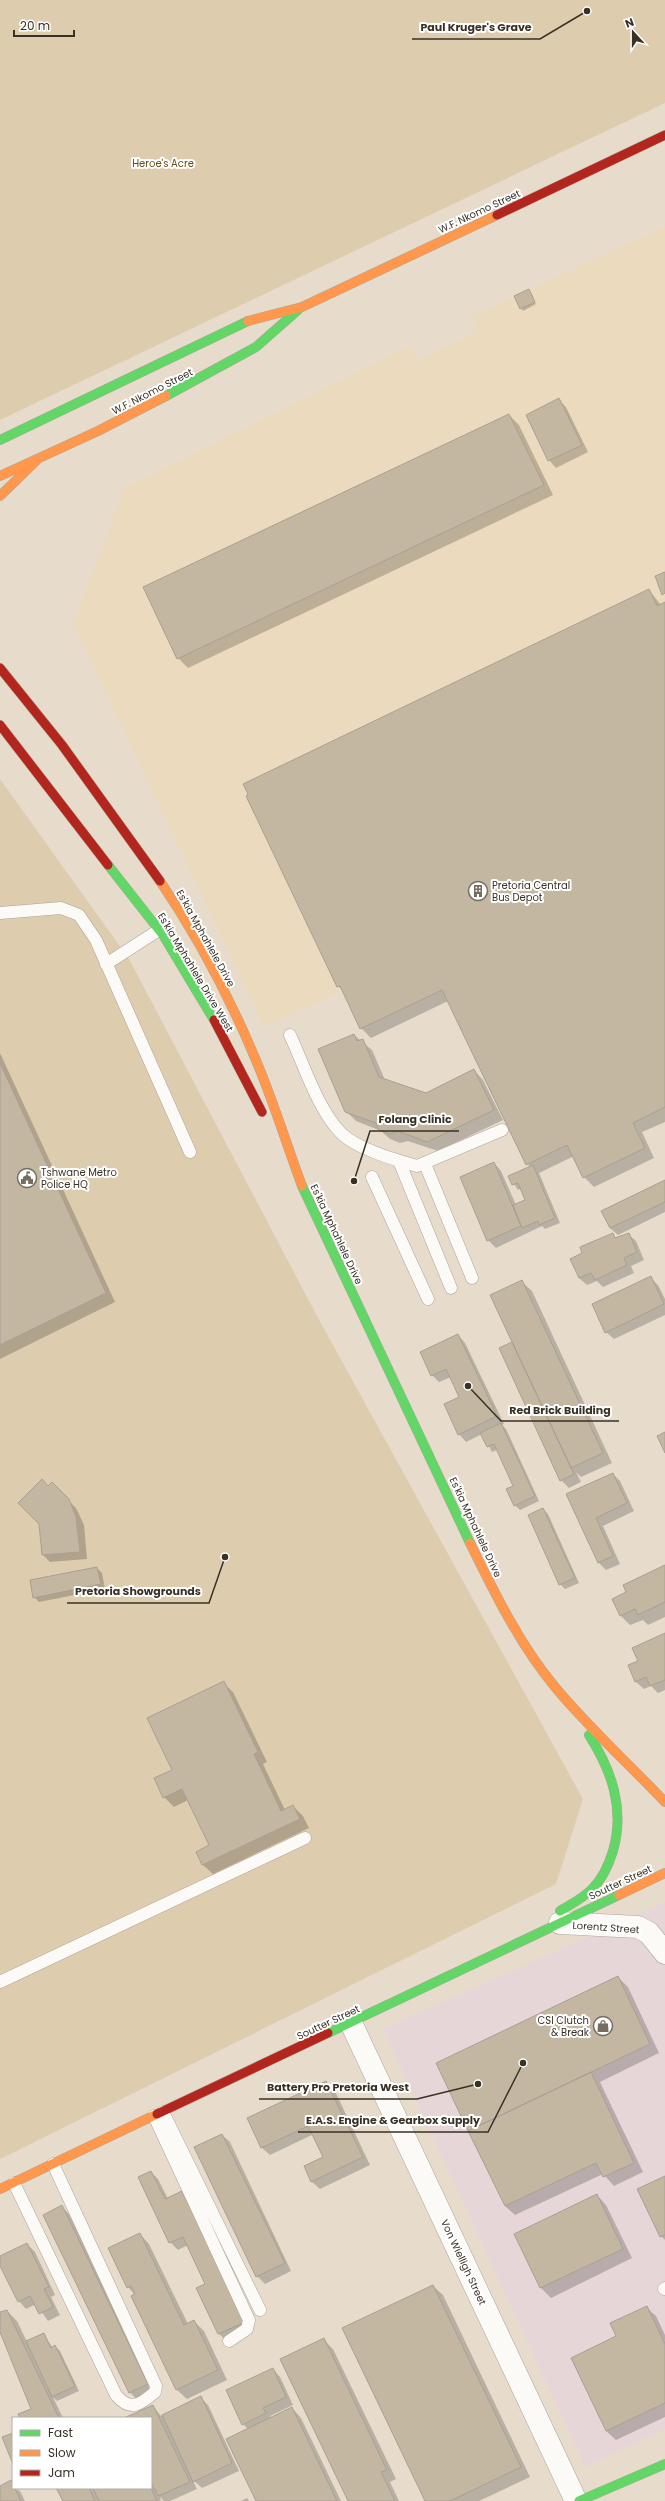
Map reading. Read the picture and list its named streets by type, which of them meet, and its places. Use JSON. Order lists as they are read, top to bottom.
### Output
{
  "streets": {
    "main road": [
      "W.F. Nkomo Street",
      "Es'kia Mphahlele Drive",
      "Es'kia Mphahlele Drive West",
      "Soutter Street"
    ],
    "street": ["Lorentz Street", "Von Wielligh Street"]
  },
  "crossings": [
    ["Es'kia Mphahlele Drive", "Es'kia Mphahlele Drive West"],
    ["Soutter Street", "Lorentz Street"],
    ["Soutter Street", "Von Wielligh Street"]
  ],
  "parks": ["Heroe's Acre"],
  "places": {
    "other": [
      "Paul Kruger's Grave",
      "Folang Clinic",
      "Red Brick Building",
      "Pretoria Showgrounds",
      "E.A.S. Engine & Gearbox Supply",
      "Battery Pro Pretoria West"
    ],
    "building": ["Pretoria Central Bus Depot"],
    "public building": ["Tshwane Metro Police HQ"],
    "shop": ["CSI Clutch & Break"]
  },
  "legend": ["Fast", "Slow", "Jam"],
  "scale_bar": "20 m",
  "north": "top"
}
